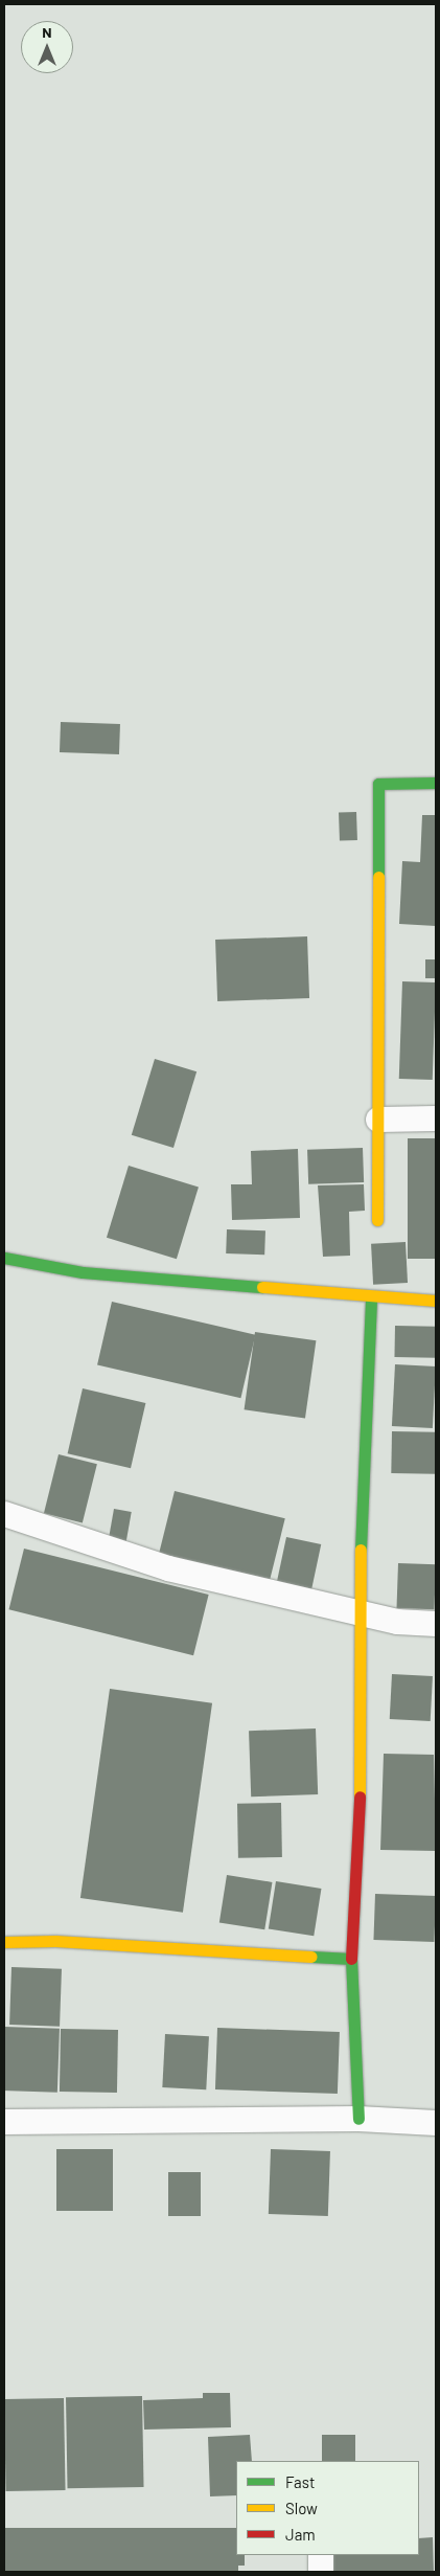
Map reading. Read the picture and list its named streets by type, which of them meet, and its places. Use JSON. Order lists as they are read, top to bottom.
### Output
{
  "legend": ["Fast", "Slow", "Jam"],
  "north": "top"
}
